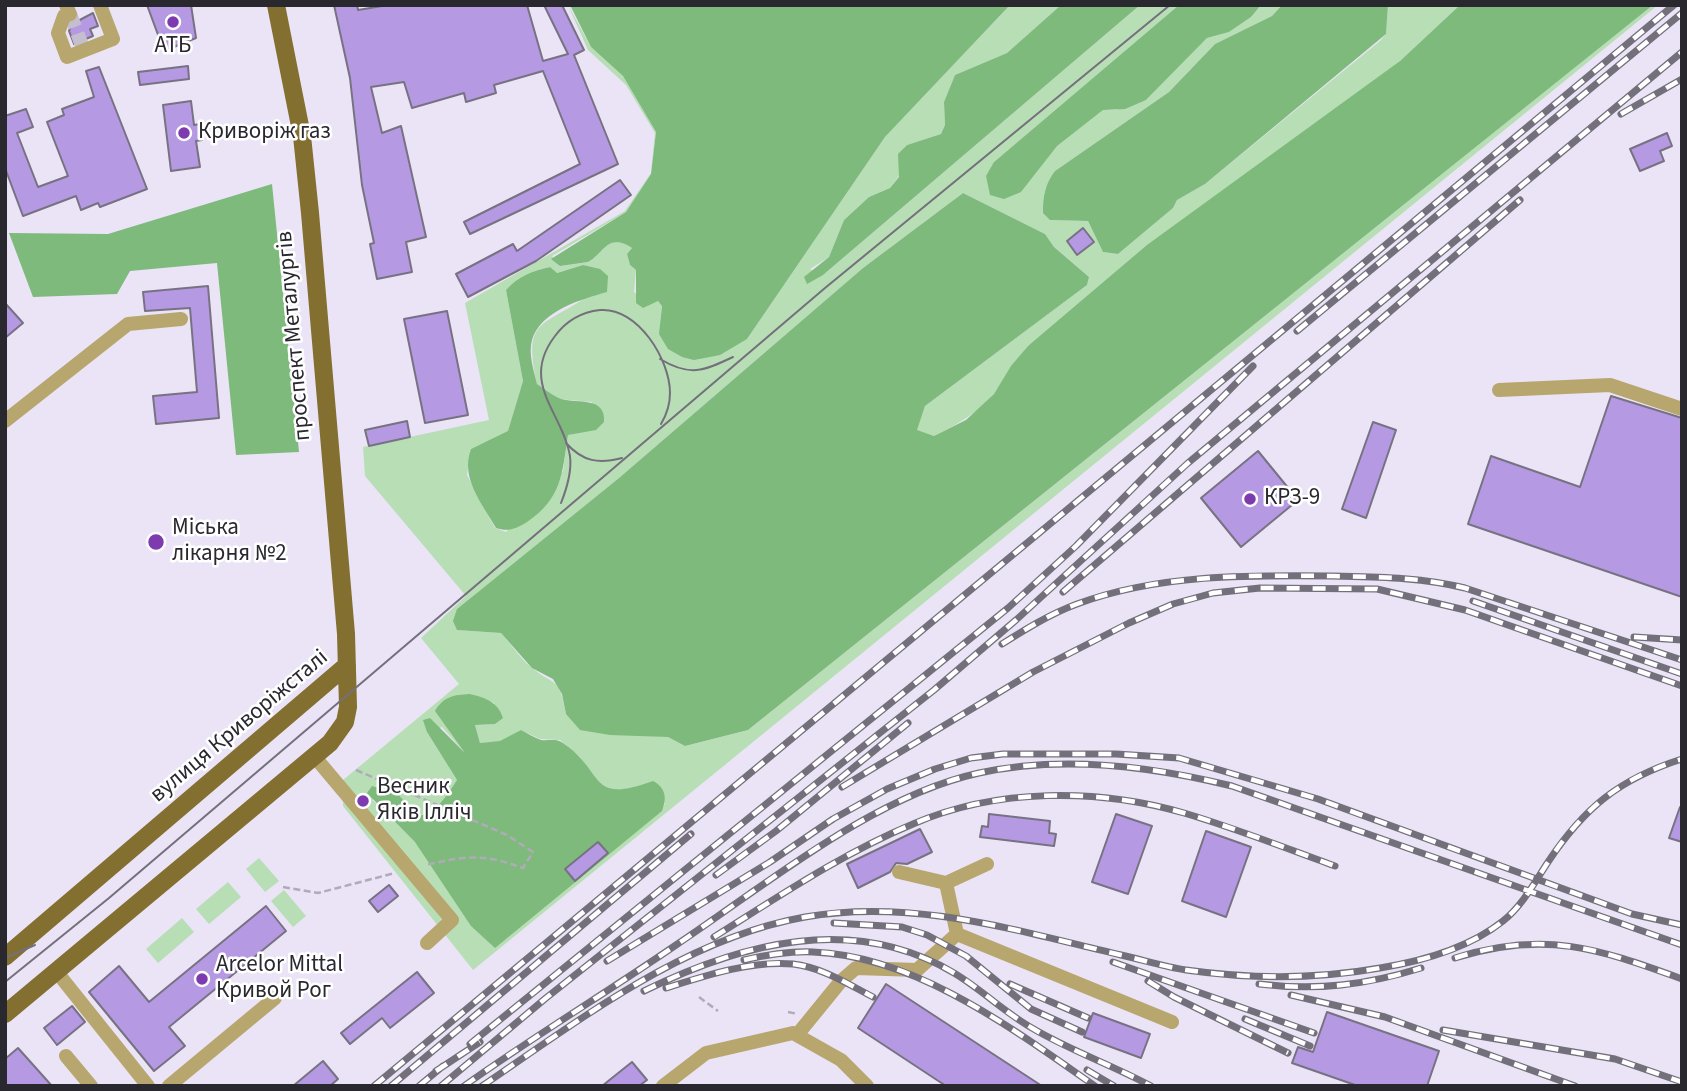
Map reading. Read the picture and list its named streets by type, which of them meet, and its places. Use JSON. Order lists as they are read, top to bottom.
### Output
{
  "streets": {
    "main road": ["проспект Металургів", "вулиця Криворіжсталі"]
  },
  "crossings": [
    ["проспект Металургів", "вулиця Криворіжсталі"]
  ],
  "places": [
    "АТБ",
    "Криворіж газ",
    "КРЗ-9",
    "Міська лікарня №2",
    "Весник Яків Ілліч",
    "Arcelor Mittal Кривой Рог"
  ]
}
